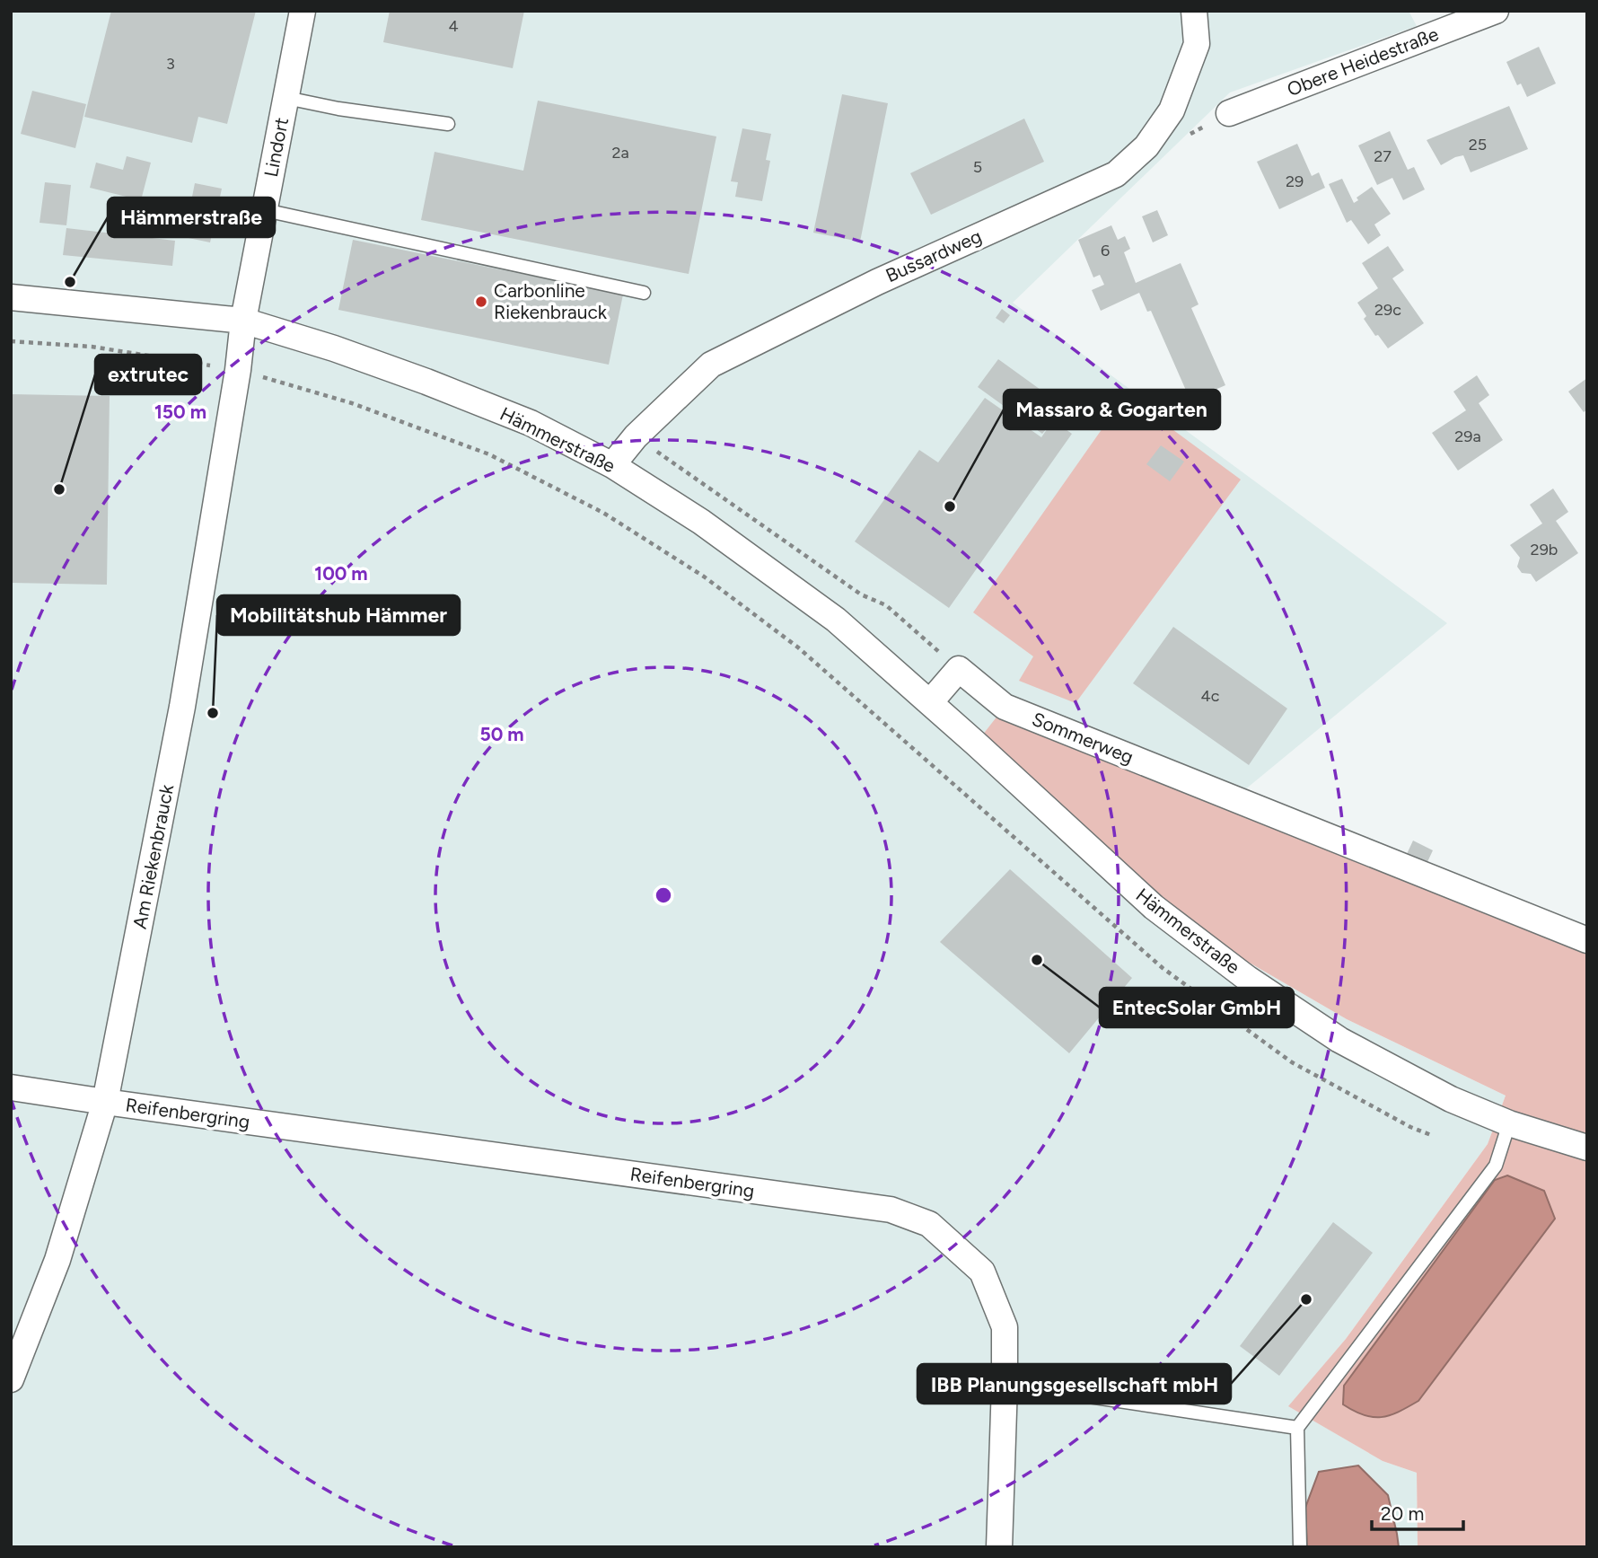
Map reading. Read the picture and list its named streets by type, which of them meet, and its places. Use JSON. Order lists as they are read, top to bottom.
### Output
{
  "streets": {
    "street": [
      "Obere Heidestraße",
      "Lindort",
      "Bussardweg",
      "Hämmerstraße",
      "Sommerweg",
      "Am Riekenbrauck",
      "Reifenbergring"
    ]
  },
  "crossings": [
    ["Lindort", "Hämmerstraße"],
    ["Lindort", "Am Riekenbrauck"],
    ["Bussardweg", "Hämmerstraße"],
    ["Hämmerstraße", "Am Riekenbrauck"],
    ["Am Riekenbrauck", "Reifenbergring"]
  ],
  "places": [
    "Hämmerstraße",
    "Carbonline Riekenbrauck",
    "extrutec",
    "Massaro & Gogarten",
    "Mobilitätshub Hämmer",
    "EntecSolar GmbH",
    "IBB Planungsgesellschaft mbH"
  ],
  "house_numbers": [
    "4",
    "3",
    "25",
    "2a",
    "27",
    "5",
    "29",
    "6",
    "29c",
    "29a",
    "29b",
    "4c"
  ],
  "scale_bar": "20 m",
  "rings": ["150 m", "100 m", "50 m"]
}
